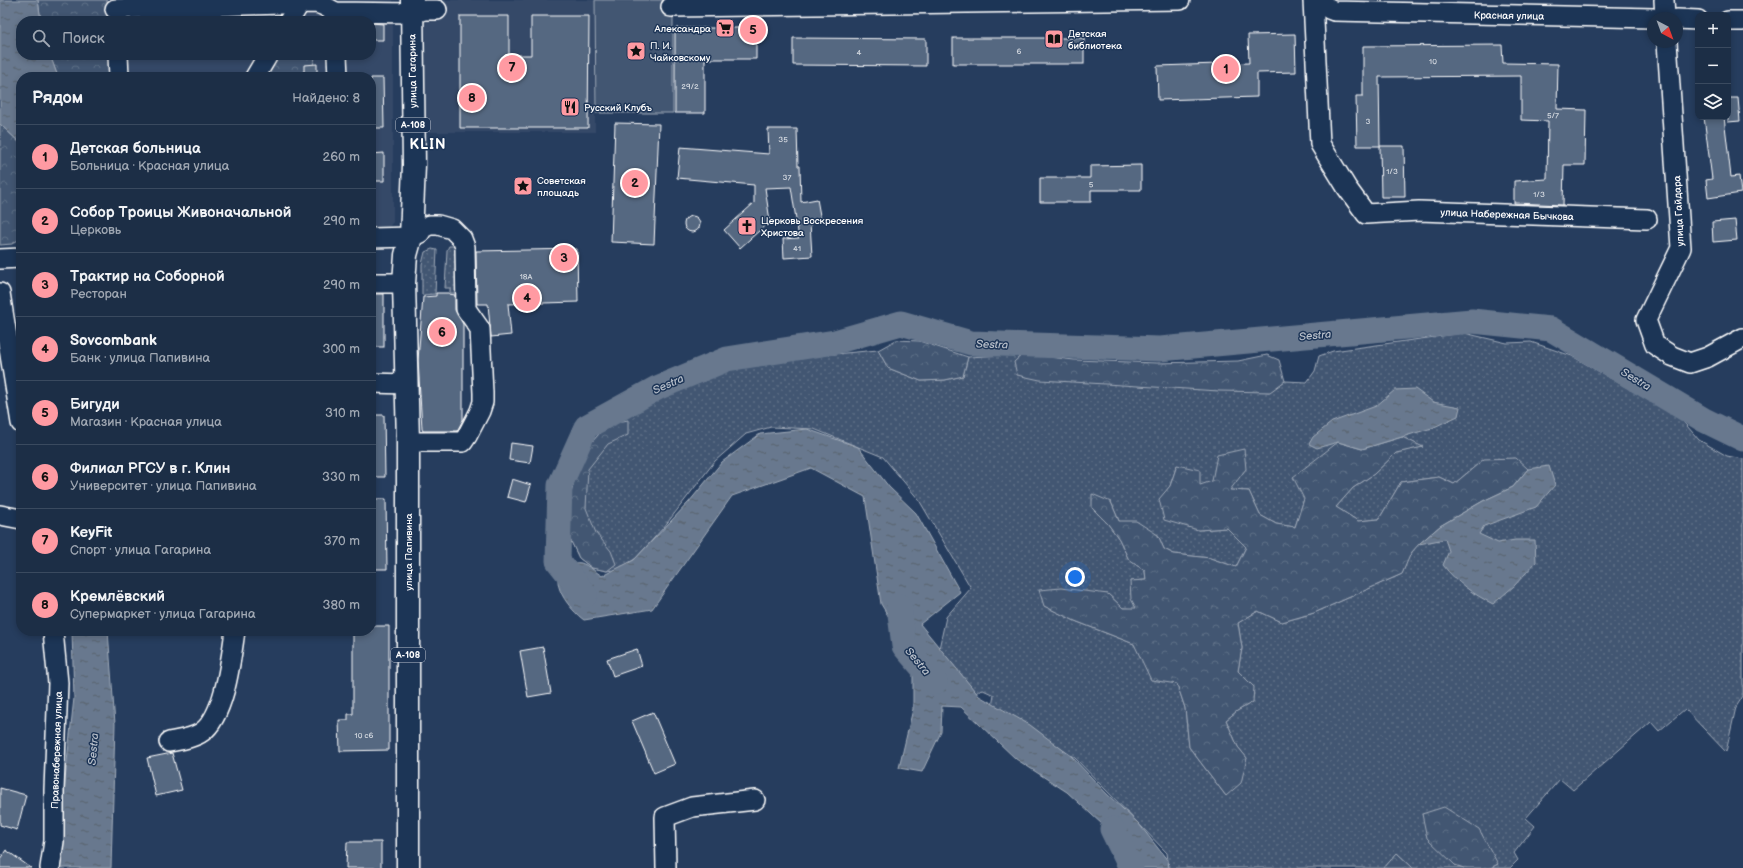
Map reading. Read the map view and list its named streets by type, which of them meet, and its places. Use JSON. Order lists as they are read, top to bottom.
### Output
{
  "streets": {
    "highway": ["улица Гагарина", "А-108", "улица Папивина"],
    "street": [
      "Красная улица",
      "улица Гайдара",
      "улица Набережная Бычкова",
      "Правонабережная улица"
    ]
  },
  "crossings": [
    ["улица Гагарина", "улица Папивина"]
  ],
  "districts": ["KLIN"],
  "water": ["Sestra"],
  "places": {
    "supermarket": ["Александра"],
    "library": ["Детская библиотека"],
    "place": ["П. И. Чайковскому", "Советская площадь"],
    "restaurant": ["Русский Клубъ"],
    "church": ["Церковь Воскресения Христова"]
  },
  "house_numbers": [
    "6",
    "4",
    "10",
    "29/2",
    "5/7",
    "3",
    "35",
    "1/3",
    "37",
    "5",
    "1/3",
    "41",
    "18А",
    "10 с6"
  ],
  "north": "bottom right",
  "page": {
    "map_buttons": ["+", "−"],
    "pins": [
      "5",
      "7",
      "1",
      "8",
      "2",
      "3",
      "4",
      "6"
    ],
    "search": "Поиск",
    "heading": ["Рядом", "Найдено: 8"],
    "list": [
      {
        "mark": "1",
        "name": "Детская больница",
        "note": "Больница · Красная улица",
        "value": "260 m"
      },
      {
        "mark": "2",
        "name": "Собор Троицы Живоначальной",
        "note": "Церковь",
        "value": "290 m"
      },
      {
        "mark": "3",
        "name": "Трактир на Соборной",
        "note": "Ресторан",
        "value": "290 m"
      },
      {
        "mark": "4",
        "name": "Sovcombank",
        "note": "Банк · улица Папивина",
        "value": "300 m"
      },
      {
        "mark": "5",
        "name": "Бигуди",
        "note": "Магазин · Красная улица",
        "value": "310 m"
      },
      {
        "mark": "6",
        "name": "Филиал РГСУ в г. Клин",
        "note": "Университет · улица Папивина",
        "value": "330 m"
      },
      {
        "mark": "7",
        "name": "KeyFit",
        "note": "Спорт · улица Гагарина",
        "value": "370 m"
      },
      {
        "mark": "8",
        "name": "Кремлёвский",
        "note": "Супермаркет · улица Гагарина",
        "value": "380 m"
      }
    ]
  }
}
